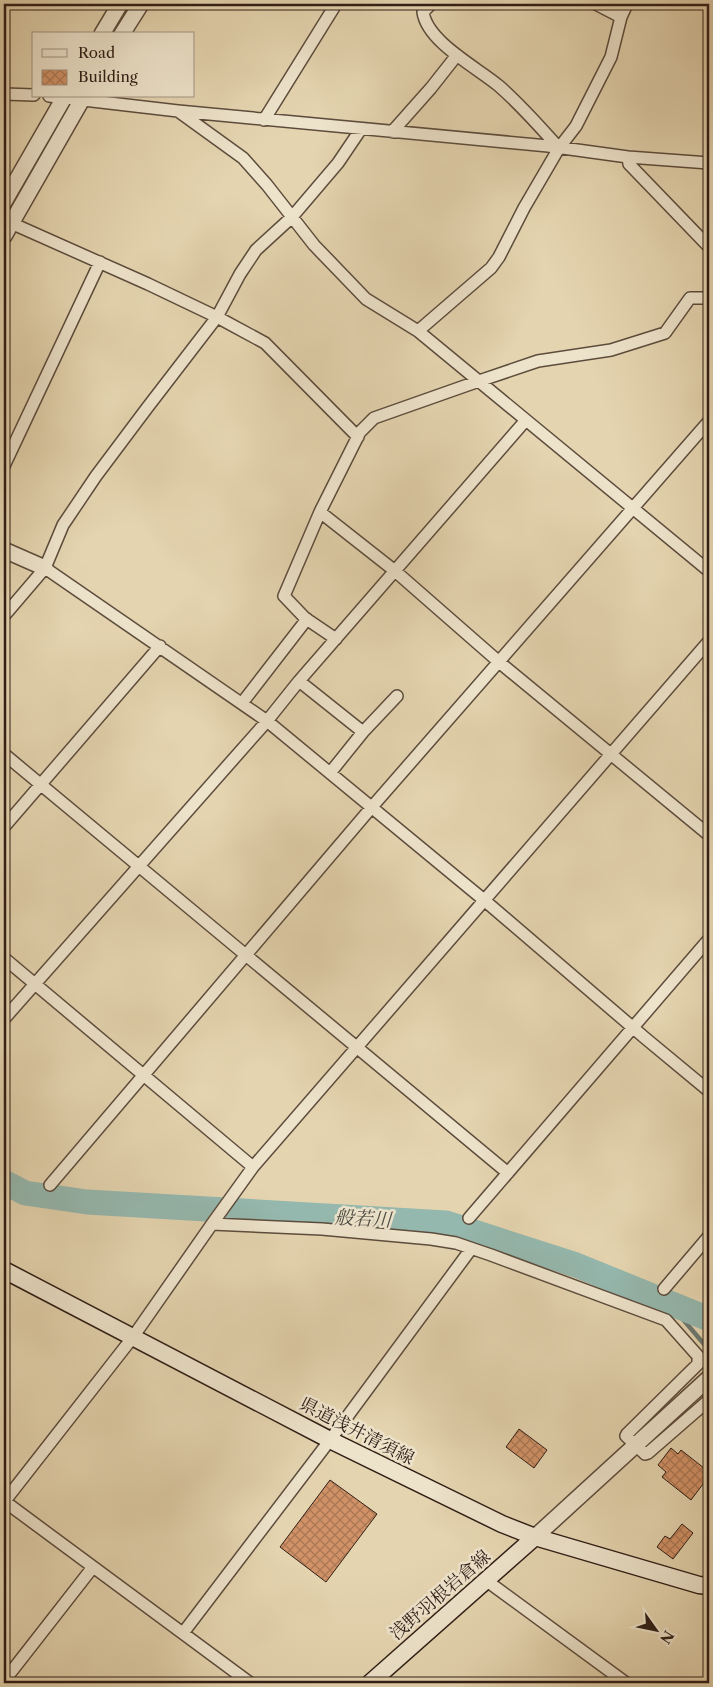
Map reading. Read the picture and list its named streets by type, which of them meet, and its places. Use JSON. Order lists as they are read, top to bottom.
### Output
{
  "streets": {
    "main road": ["県道浅井清須線", "浅野羽根岩倉線"]
  },
  "crossings": [
    ["県道浅井清須線", "浅野羽根岩倉線"]
  ],
  "water": ["般若川"],
  "legend": ["Road", "Building"],
  "north": "bottom right"
}
